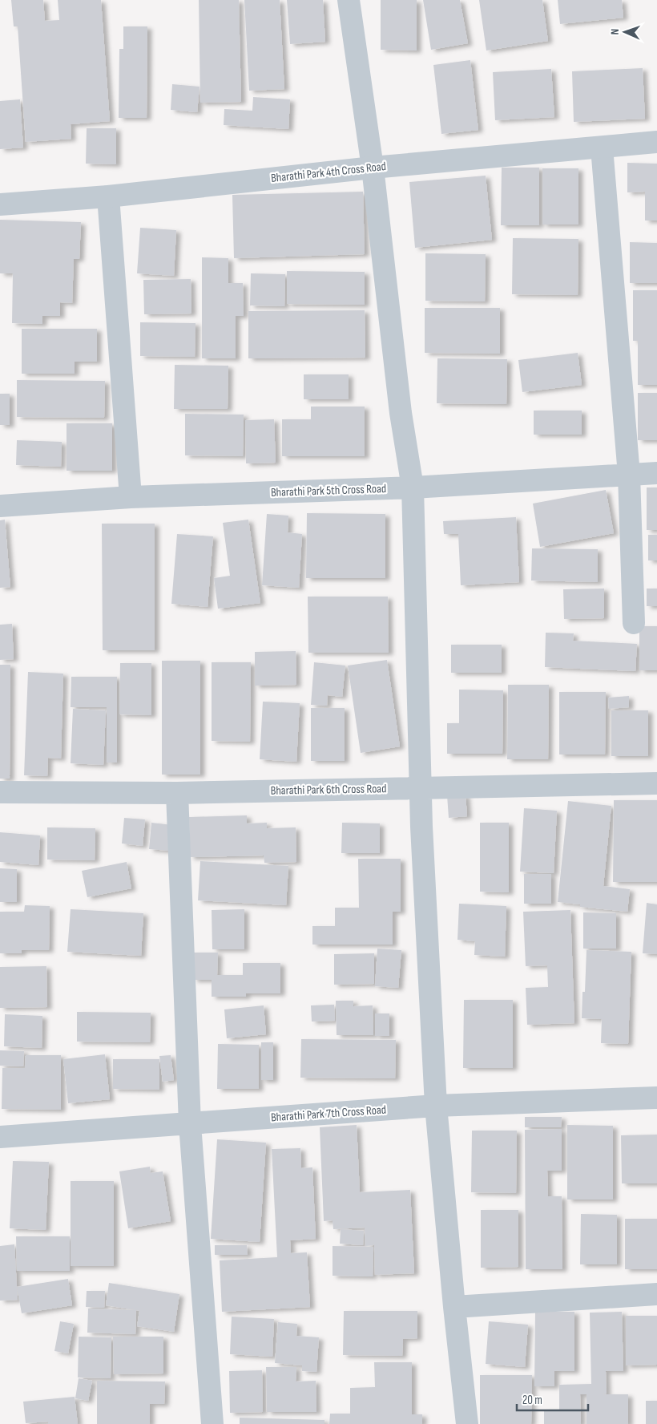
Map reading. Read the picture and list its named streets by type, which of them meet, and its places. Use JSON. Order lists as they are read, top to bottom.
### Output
{
  "streets": {
    "street": [
      "Bharathi Park 4th Cross Road",
      "Bharathi Park 5th Cross Road",
      "Bharathi Park 6th Cross Road",
      "Bharathi Park 7th Cross Road"
    ]
  },
  "scale_bar": "20 m",
  "north": "left"
}
